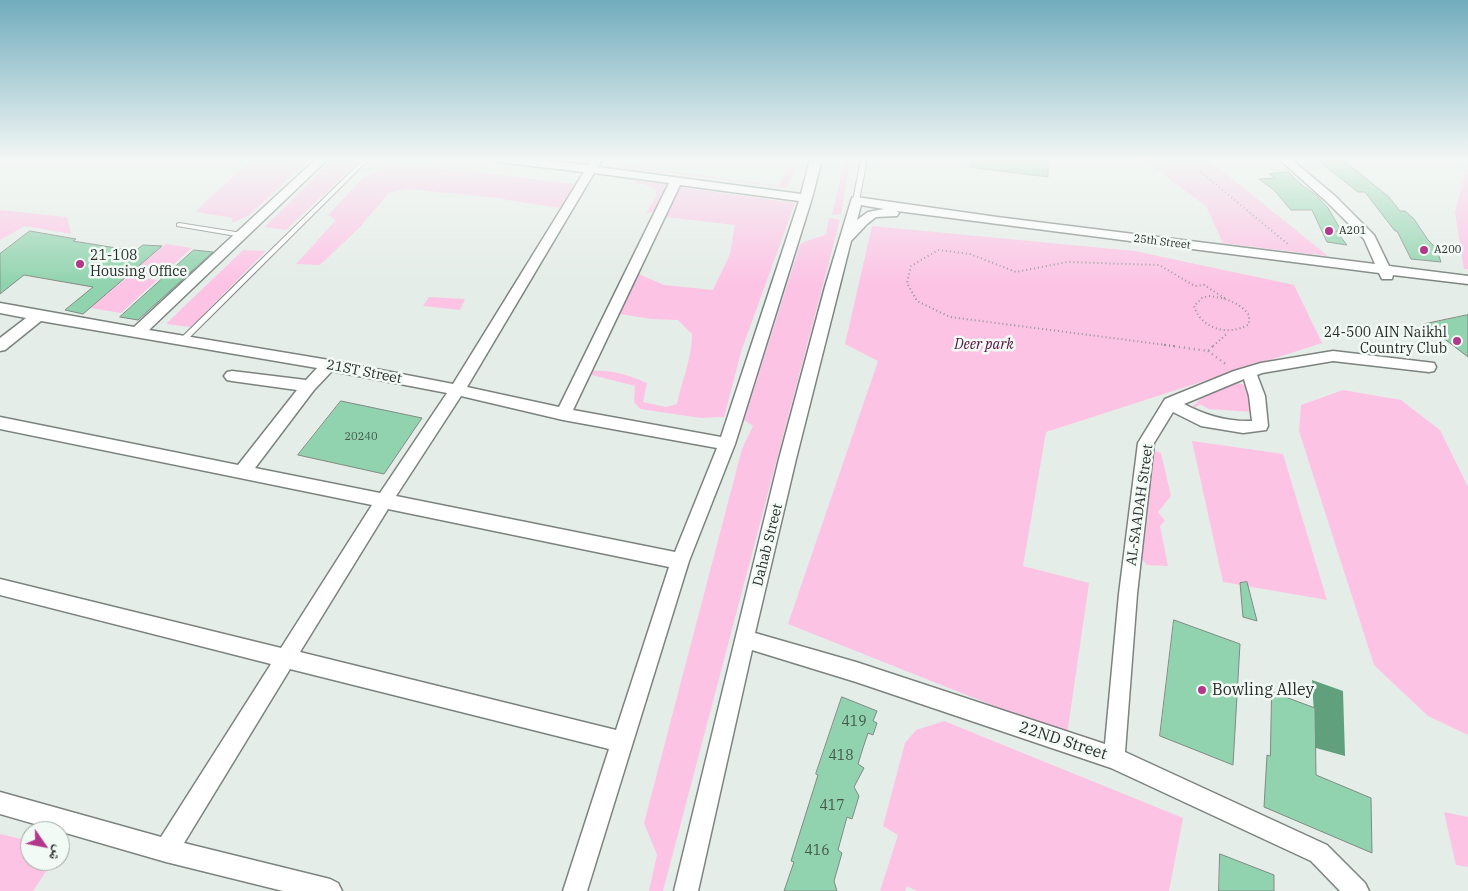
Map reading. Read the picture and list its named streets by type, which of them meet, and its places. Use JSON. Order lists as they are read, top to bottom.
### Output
{
  "streets": {
    "street": [
      "25th Street",
      "21ST Street",
      "AL-SAADAH Street",
      "Dahab Street",
      "22ND Street"
    ]
  },
  "crossings": [
    ["25th Street", "Dahab Street"],
    ["AL-SAADAH Street", "22ND Street"],
    ["Dahab Street", "22ND Street"]
  ],
  "parks": ["Deer park"],
  "places": [
    "A201",
    "A200",
    "21-108 Housing Office",
    "24-500 AIN Naikhl Country Club",
    "Bowling Alley"
  ],
  "house_numbers": [
    "20240",
    "419",
    "418",
    "417",
    "416"
  ],
  "north": "bottom right"
}
